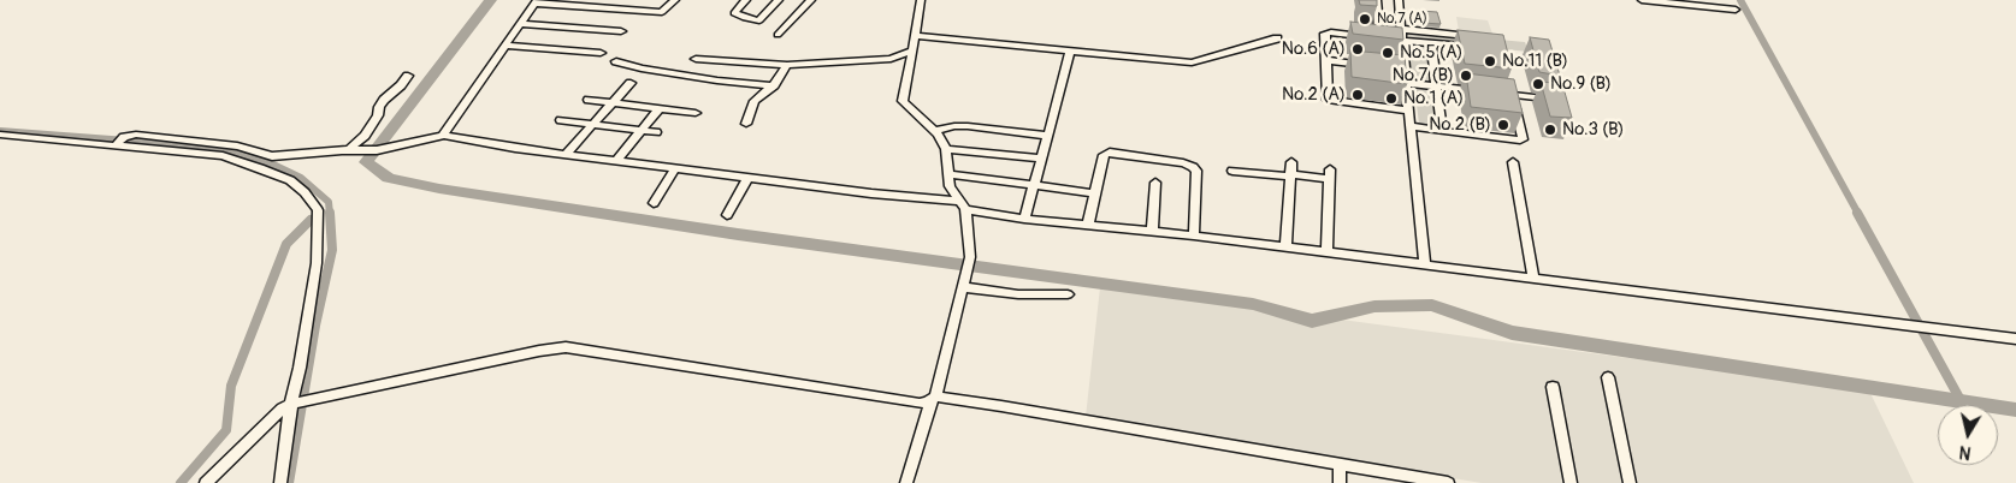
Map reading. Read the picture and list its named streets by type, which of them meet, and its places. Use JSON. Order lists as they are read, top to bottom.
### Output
{
  "places": [
    "No.7 (A)",
    "No.6 (A)",
    "No.5 (A)",
    "No.11 (B)",
    "No.7 (B)",
    "No.9 (B)",
    "No.2 (A)",
    "No.1 (A)",
    "No.2 (B)",
    "No.3 (B)"
  ],
  "north": "bottom"
}
